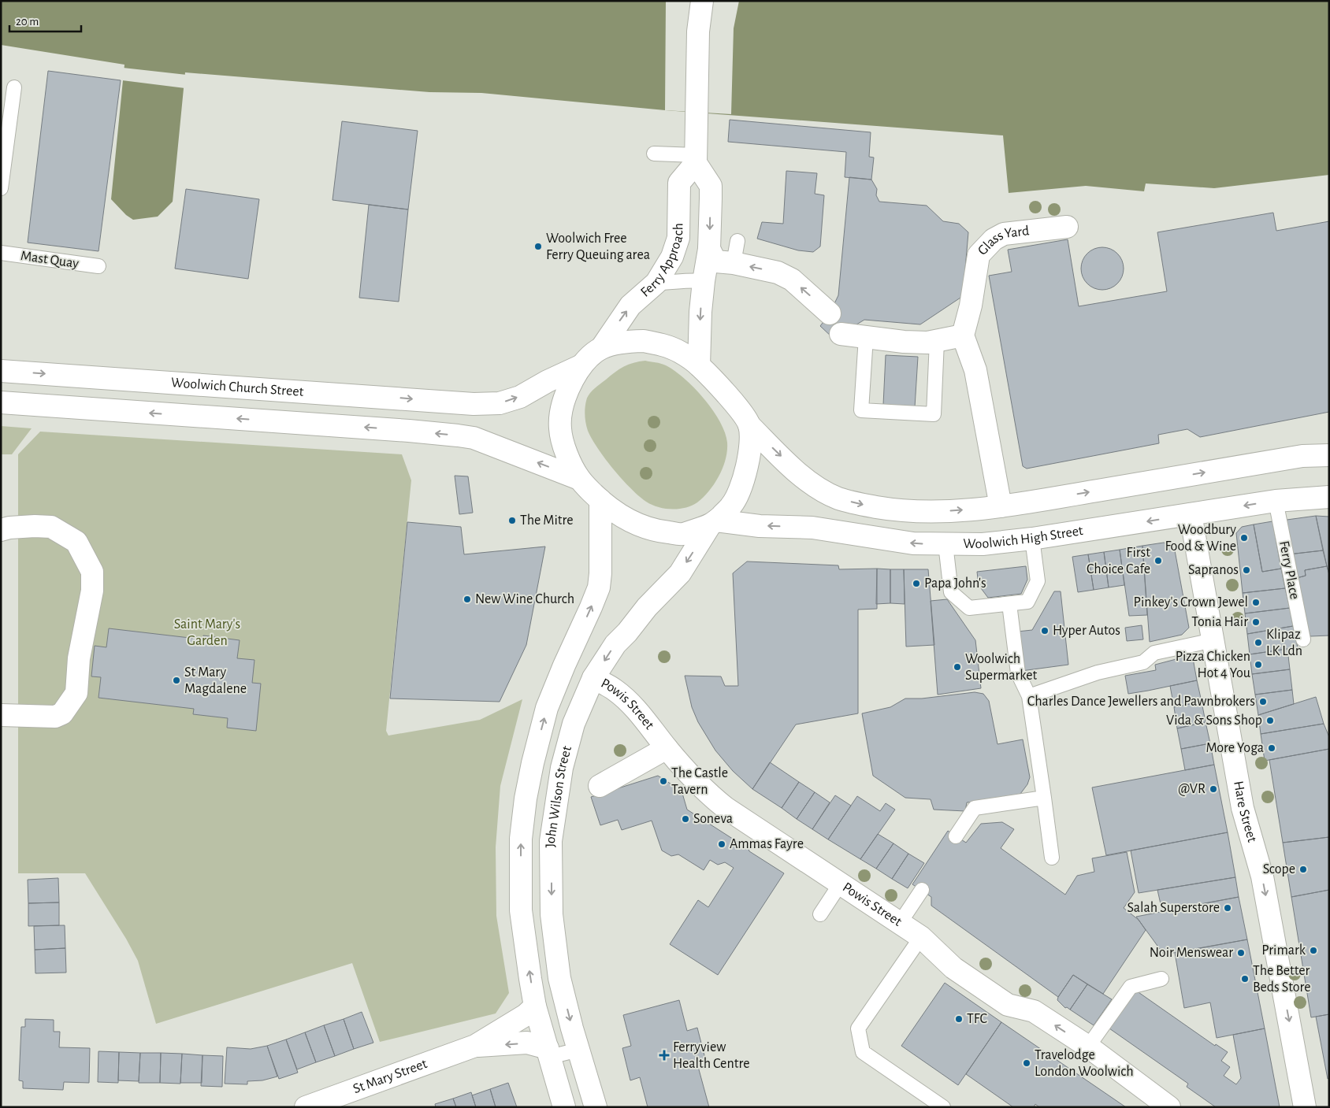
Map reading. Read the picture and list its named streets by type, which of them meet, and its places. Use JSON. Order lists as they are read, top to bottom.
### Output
{
  "streets": {
    "main road": [
      "Glass Yard",
      "Ferry Approach",
      "Woolwich Church Street",
      "Woolwich High Street",
      "Powis Street",
      "John Wilson Street",
      "Hare Street",
      "St Mary Street"
    ],
    "lane": ["Mast Quay", "Ferry Place"]
  },
  "crossings": [
    ["Woolwich High Street", "Ferry Place"],
    ["Woolwich High Street", "John Wilson Street"],
    ["Woolwich High Street", "Hare Street"],
    ["Powis Street", "John Wilson Street"]
  ],
  "one_way": ["Ferry Approach", "Hare Street"],
  "parks": ["Saint Mary's Garden"],
  "places": {
    "other": [
      "Woolwich Free Ferry Queuing area",
      "The Mitre",
      "Woodbury Food & Wine",
      "First Choice Cafe",
      "Sapranos",
      "Papa John's",
      "New Wine Church",
      "Pinkey's Crown Jewel",
      "Tonia Hair",
      "Hyper Autos",
      "Klipaz LK Ldn",
      "Pizza Chicken Hot 4 You",
      "Woolwich Supermarket",
      "St Mary Magdalene",
      "Charles Dance Jewellers and Pawnbrokers",
      "Vida & Sons Shop",
      "More Yoga",
      "The Castle Tavern",
      "@VR",
      "Soneva",
      "Ammas Fayre",
      "Scope",
      "Salah Superstore",
      "Primark",
      "Noir Menswear",
      "The Better Beds Store",
      "TFC",
      "Travelodge London Woolwich"
    ],
    "health": ["Ferryview Health Centre"]
  },
  "scale_bar": "20 m"
}
